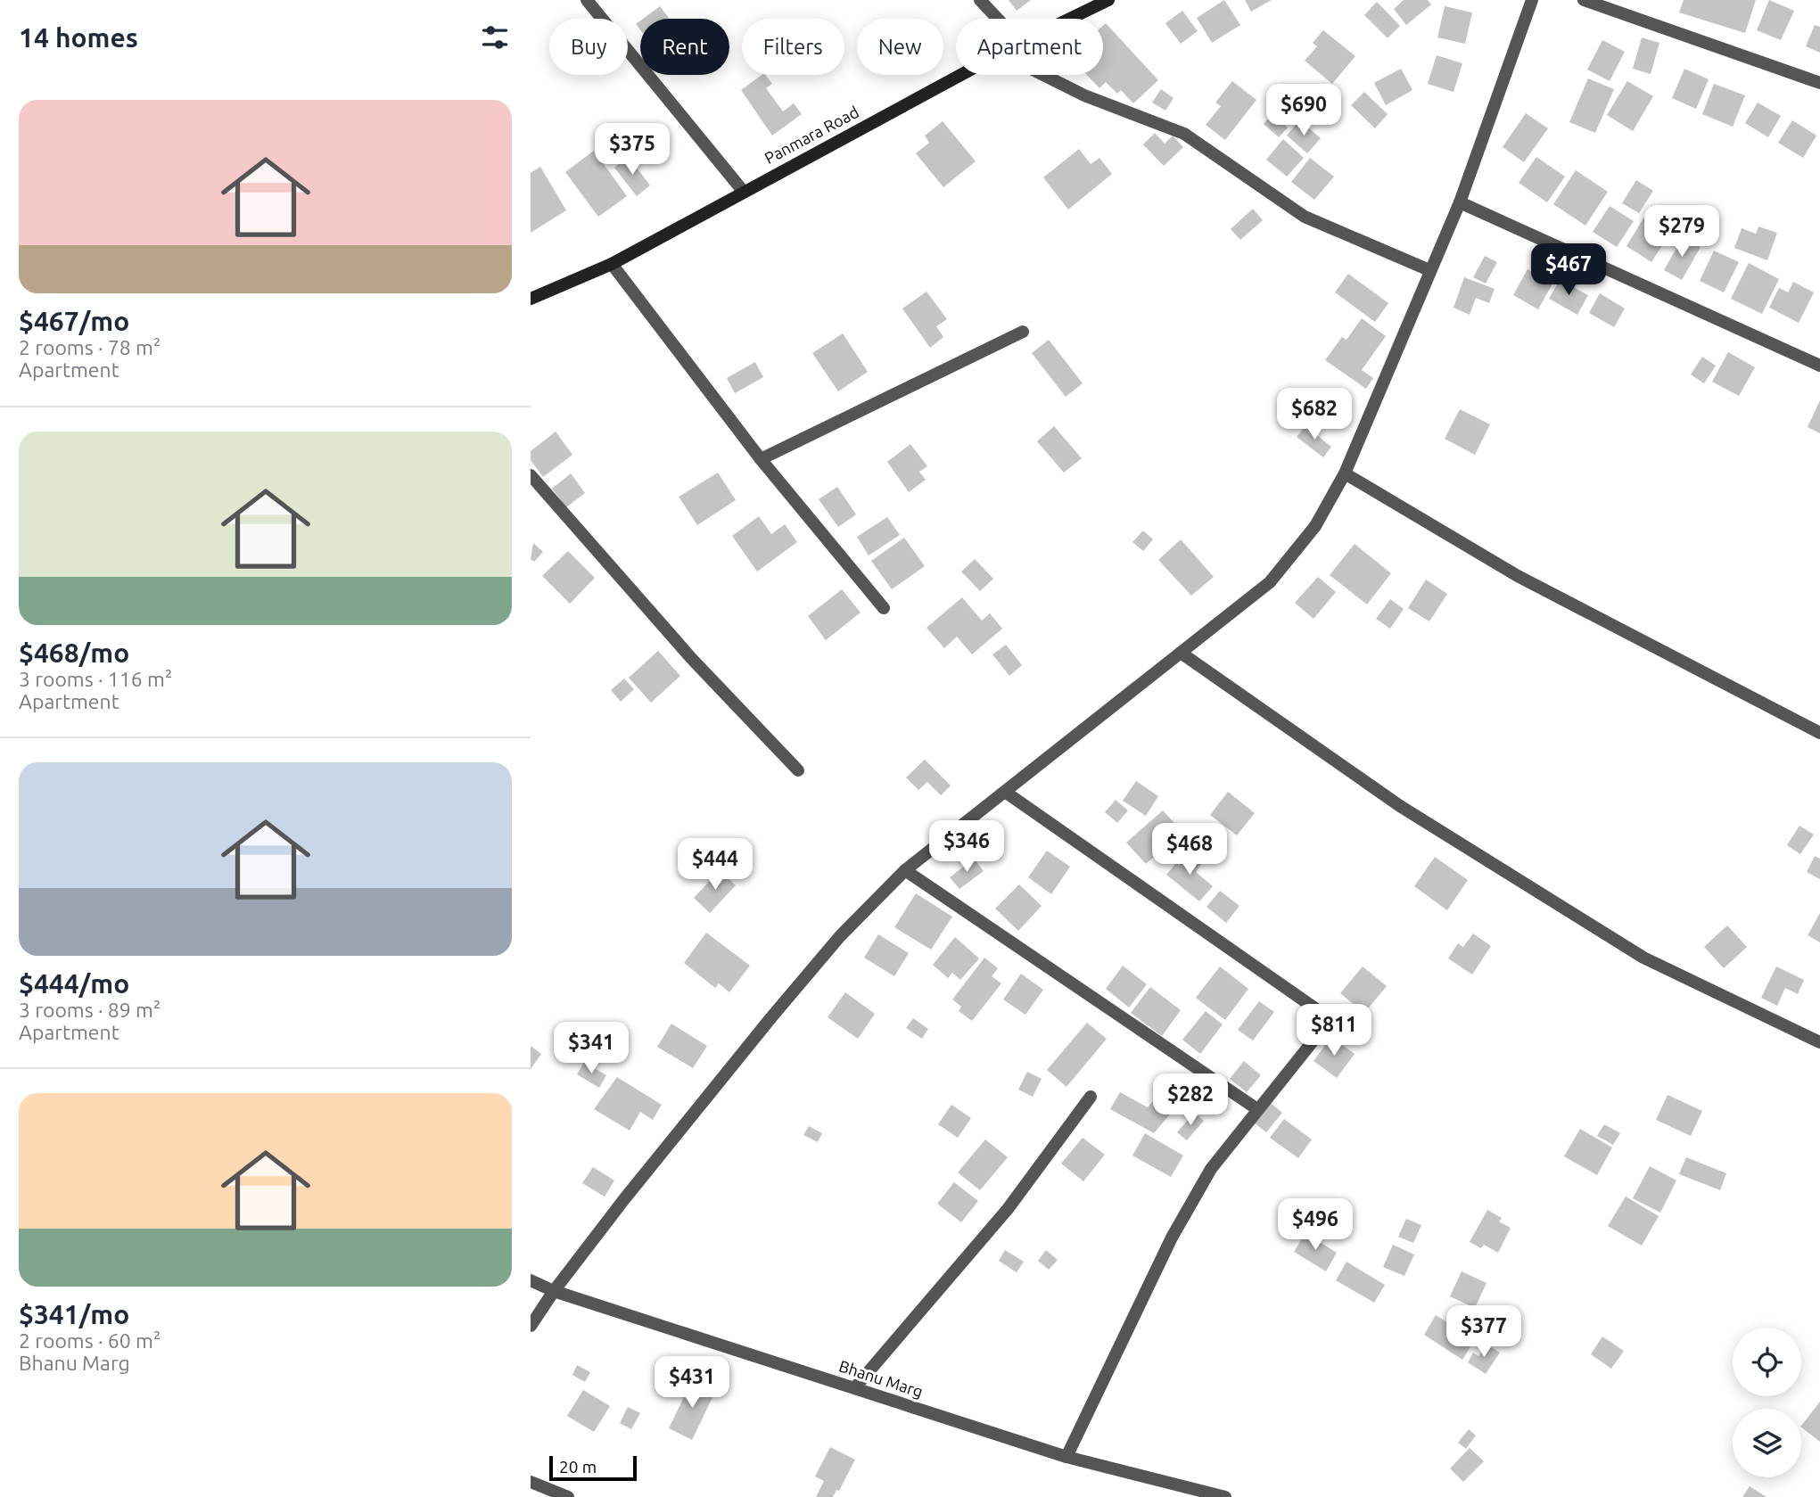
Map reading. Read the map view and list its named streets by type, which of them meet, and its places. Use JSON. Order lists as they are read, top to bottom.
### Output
{
  "streets": {
    "street": ["Panmara Road", "Bhanu Marg"]
  },
  "scale_bar": "20 m",
  "page": {
    "heading": "14 homes",
    "chip": [
      "Buy",
      "Rent",
      "Filters",
      "New",
      "Apartment"
    ],
    "list": [
      {
        "name": "$467/mo",
        "note": "2 rooms · 78 m² · Apartment"
      },
      {
        "name": "$468/mo",
        "note": "3 rooms · 116 m² · Apartment"
      },
      {
        "name": "$444/mo",
        "note": "3 rooms · 89 m² · Apartment"
      },
      {
        "name": "$341/mo",
        "note": "2 rooms · 60 m² · Bhanu Marg"
      }
    ],
    "price": [
      "$690",
      "$375",
      "$279",
      "$467",
      "$682",
      "$346",
      "$468",
      "$444",
      "$811",
      "$341",
      "$282",
      "$496",
      "$377",
      "$431"
    ],
    "scale": "20 m"
  }
}
